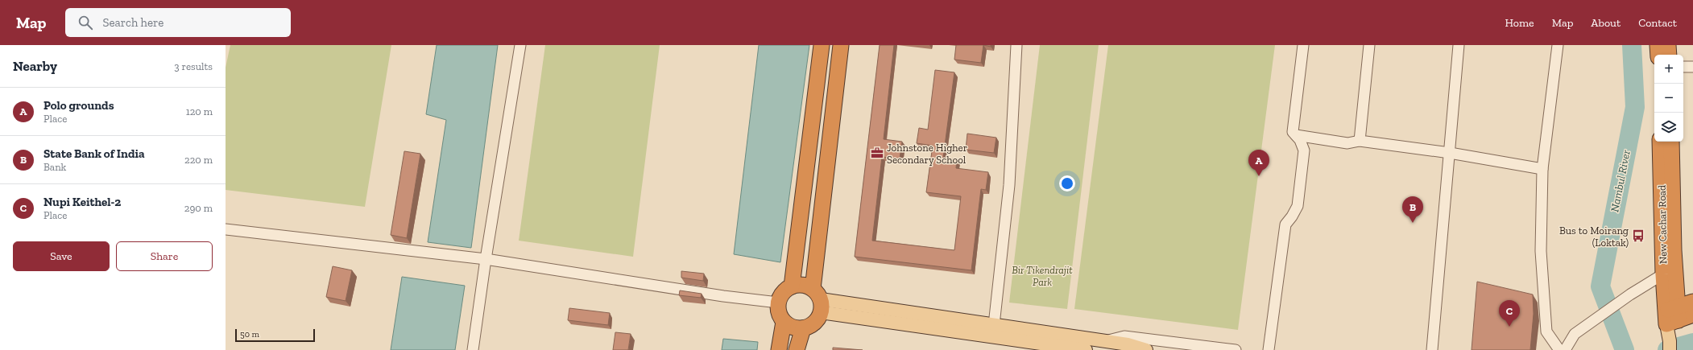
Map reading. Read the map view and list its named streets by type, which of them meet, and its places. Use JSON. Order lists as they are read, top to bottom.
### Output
{
  "streets": {
    "highway": ["New Cachar Road"]
  },
  "water": ["Nambul River"],
  "parks": ["Bir Tikendrajit Park"],
  "places": {
    "office": ["Johnstone Higher Secondary School"],
    "bus stop": ["Bus to Moirang (Loktak)"]
  },
  "scale_bar": "50 m",
  "page": {
    "header": "Map",
    "search": "Search here",
    "nav": [
      "Home",
      "Map",
      "About",
      "Contact"
    ],
    "heading": ["Nearby", "3 results"],
    "map_buttons": ["+", "−"],
    "list": [
      {
        "mark": "A",
        "name": "Polo grounds",
        "note": "Place",
        "value": "120 m"
      },
      {
        "mark": "B",
        "name": "State Bank of India",
        "note": "Bank",
        "value": "220 m"
      },
      {
        "mark": "C",
        "name": "Nupi Keithel-2",
        "note": "Place",
        "value": "290 m"
      }
    ],
    "pins": ["A", "B", "C"],
    "buttons": ["Save", "Share"],
    "scale": "50 m"
  }
}
